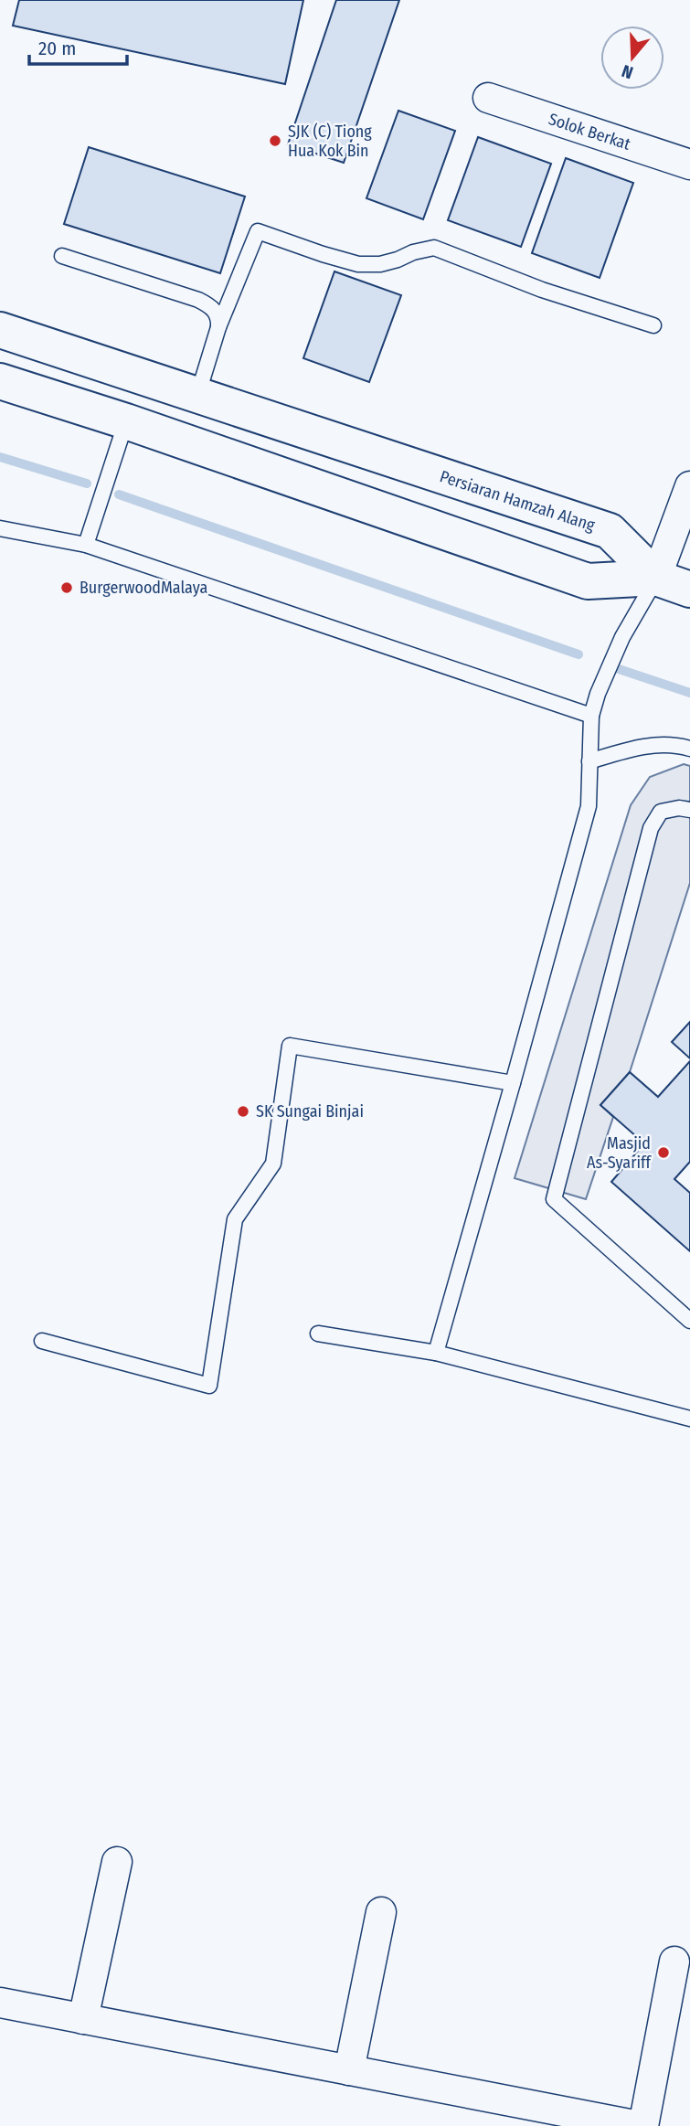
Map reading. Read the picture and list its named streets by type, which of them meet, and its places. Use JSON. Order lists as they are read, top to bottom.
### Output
{
  "streets": {
    "main road": ["Persiaran Hamzah Alang"],
    "street": ["Solok Berkat"]
  },
  "places": [
    "SJK (C) Tiong Hua Kok Bin",
    "BurgerwoodMalaya",
    "SK Sungai Binjai",
    "Masjid As-Syariff"
  ],
  "scale_bar": "20 m",
  "north": "bottom"
}
